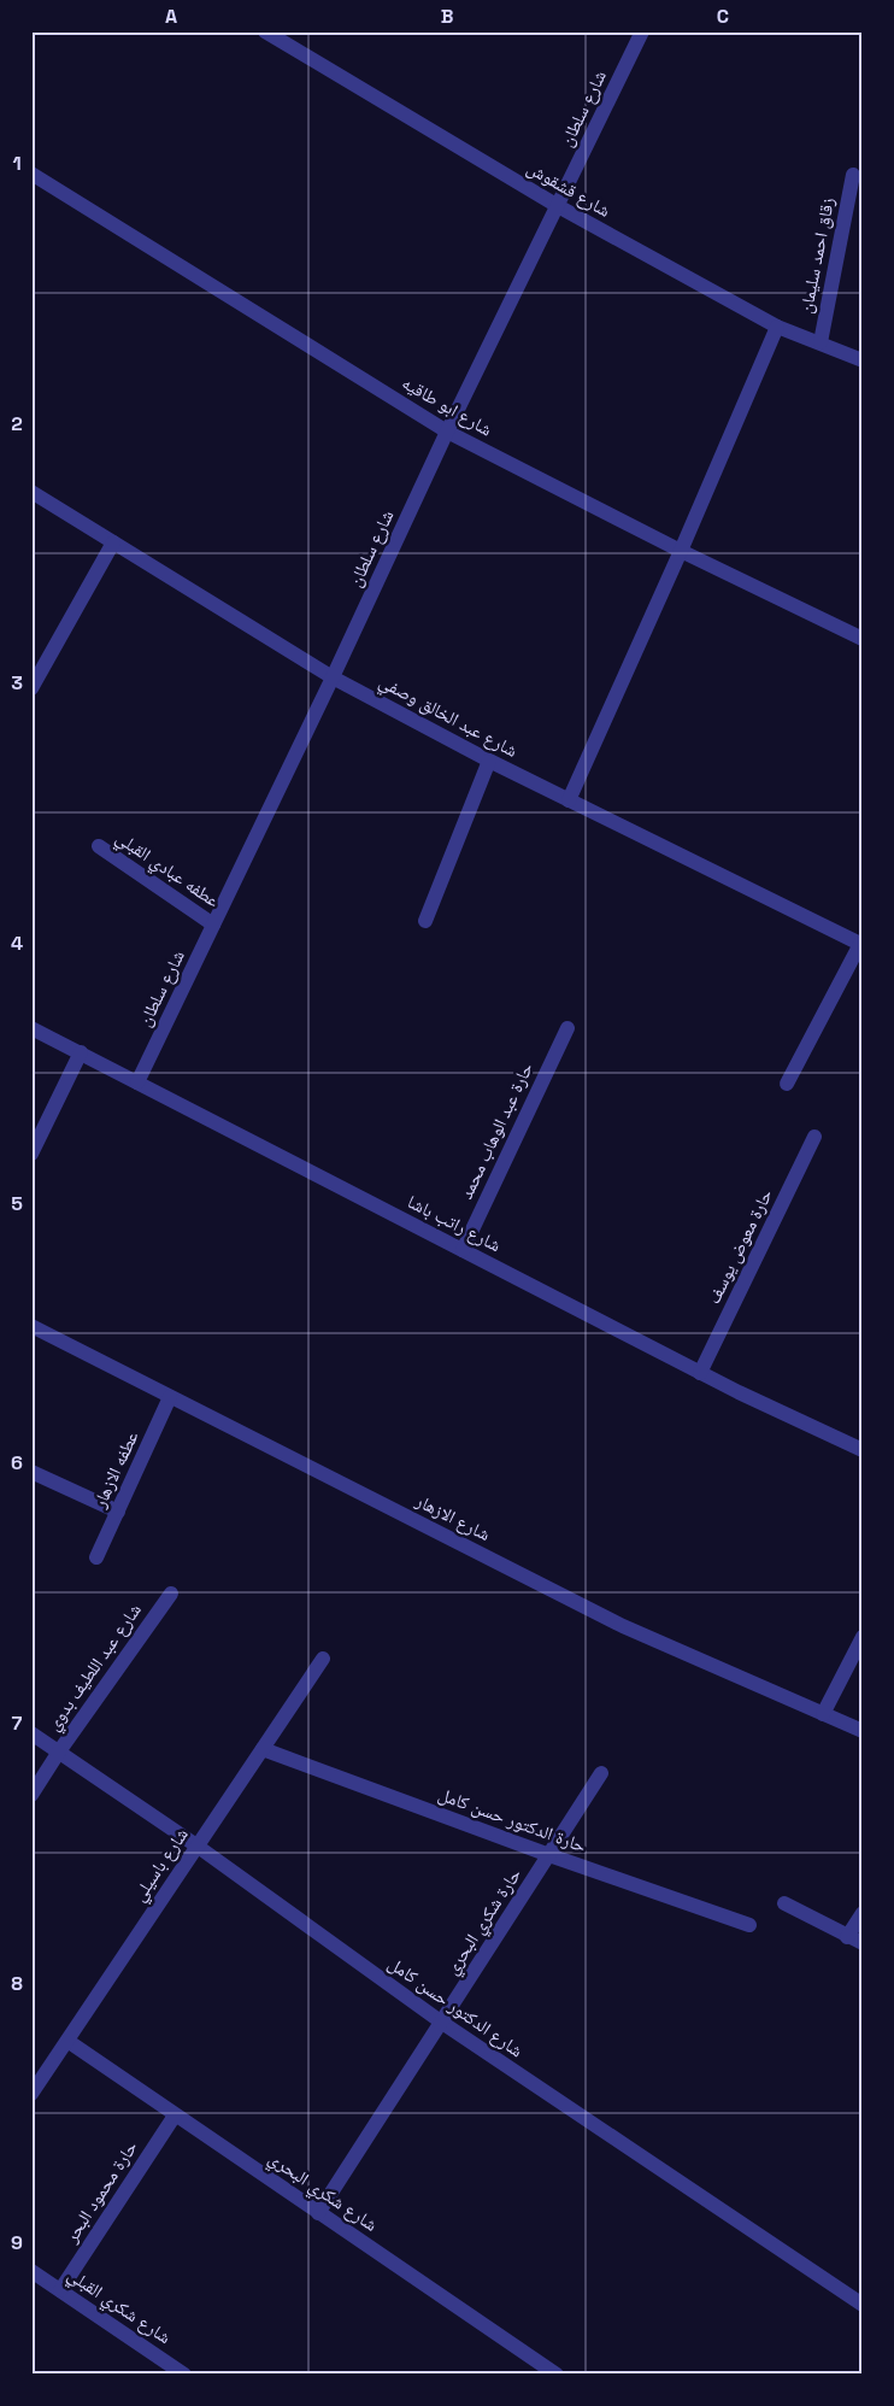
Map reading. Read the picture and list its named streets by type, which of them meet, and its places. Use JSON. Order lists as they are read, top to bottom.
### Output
{
  "streets": {
    "street": [
      "شارع سلطان",
      "شارع قشقوش",
      "زقاق احمد سليمان",
      "شارع ابو طاقيه",
      "شارع عبد الخالق وصفي",
      "عطفه عبادي القبلي",
      "حارة عبد الوهاب محمد",
      "شارع راتب باشا",
      "حارة معوض يوسف",
      "عطفه الازهار",
      "شارع الازهار",
      "شارع عبد اللطيف بدوي",
      "حارة الدكتور حسن كامل",
      "شارع باسيلي",
      "حارة شكري البحري",
      "شارع الدكتور حسن كامل",
      "حارة محمود البحر",
      "شارع شكري البحري",
      "شارع شكري القبلي"
    ]
  },
  "crossings": [
    ["شارع سلطان", "شارع قشقوش"],
    ["شارع سلطان", "شارع ابو طاقيه"],
    ["شارع سلطان", "شارع عبد الخالق وصفي"],
    ["شارع سلطان", "عطفه عبادي القبلي"],
    ["شارع سلطان", "شارع راتب باشا"],
    ["شارع قشقوش", "زقاق احمد سليمان"],
    ["حارة عبد الوهاب محمد", "شارع راتب باشا"],
    ["شارع راتب باشا", "حارة معوض يوسف"],
    ["عطفه الازهار", "شارع الازهار"],
    ["شارع عبد اللطيف بدوي", "شارع الدكتور حسن كامل"],
    ["حارة الدكتور حسن كامل", "شارع باسيلي"],
    ["حارة الدكتور حسن كامل", "حارة شكري البحري"],
    ["شارع باسيلي", "شارع الدكتور حسن كامل"],
    ["شارع باسيلي", "شارع شكري البحري"],
    ["حارة شكري البحري", "شارع الدكتور حسن كامل"],
    ["حارة شكري البحري", "شارع شكري البحري"],
    ["حارة محمود البحر", "شارع شكري البحري"],
    ["حارة محمود البحر", "شارع شكري القبلي"]
  ],
  "grid": {
    "columns": ["A", "B", "C"],
    "rows": [
      "1",
      "2",
      "3",
      "4",
      "5",
      "6",
      "7",
      "8",
      "9"
    ]
  }
}
